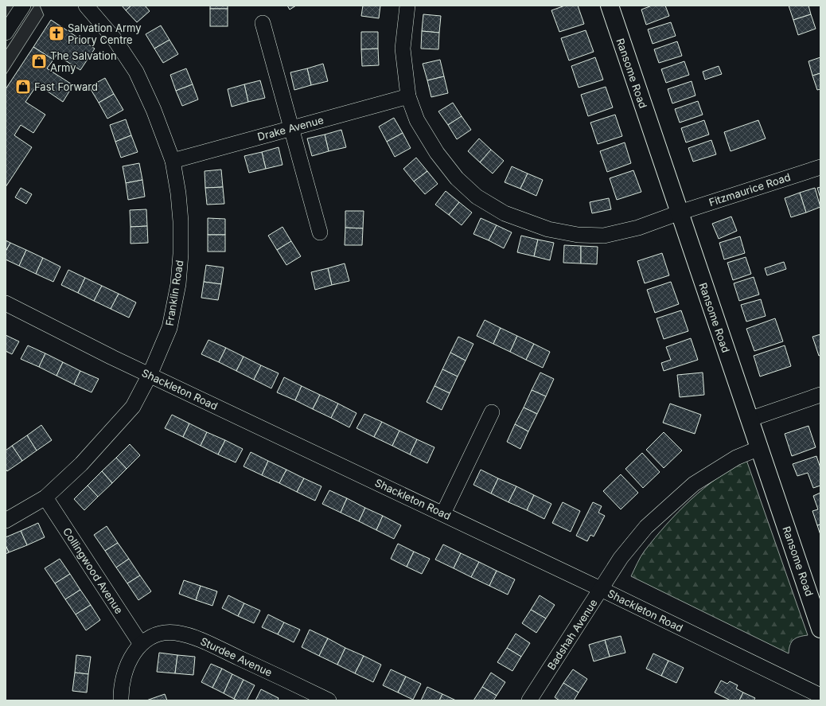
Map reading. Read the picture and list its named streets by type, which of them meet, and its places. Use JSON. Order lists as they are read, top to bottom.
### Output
{
  "streets": {
    "street": [
      "Ransome Road",
      "Drake Avenue",
      "Fitzmaurice Road",
      "Franklin Road",
      "Shackleton Road",
      "Collingwood Avenue",
      "Badshah Avenue",
      "Sturdee Avenue"
    ]
  },
  "crossings": [
    ["Ransome Road", "Fitzmaurice Road"],
    ["Ransome Road", "Badshah Avenue"],
    ["Drake Avenue", "Fitzmaurice Road"],
    ["Drake Avenue", "Franklin Road"],
    ["Franklin Road", "Shackleton Road"],
    ["Franklin Road", "Collingwood Avenue"],
    ["Shackleton Road", "Badshah Avenue"],
    ["Collingwood Avenue", "Sturdee Avenue"]
  ],
  "places": {
    "church": ["Salvation Army Priory Centre"],
    "shop": ["The Salvation Army", "Fast Forward"]
  }
}
